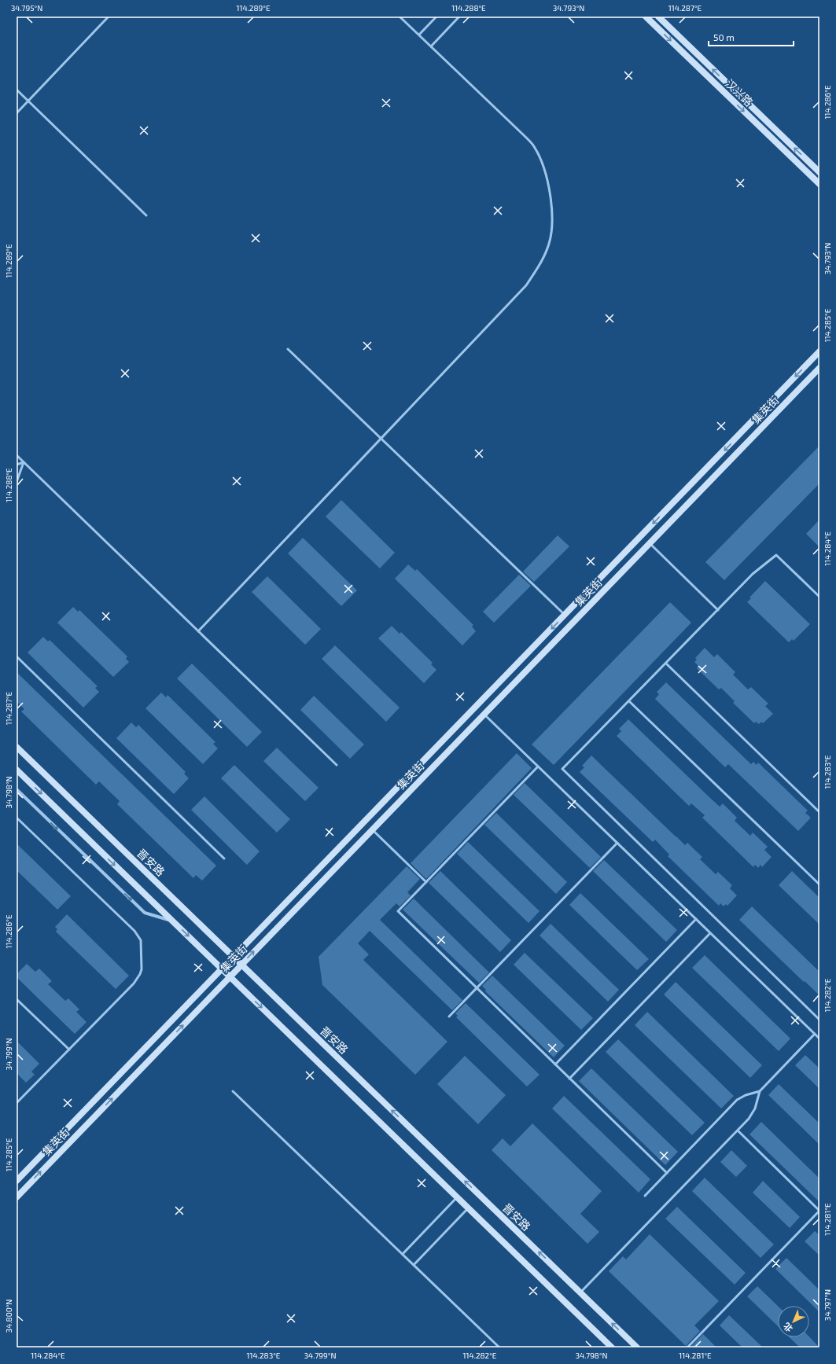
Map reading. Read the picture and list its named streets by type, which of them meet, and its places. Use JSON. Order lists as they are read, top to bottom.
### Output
{
  "streets": {
    "main road": ["汉兴路", "集英街", "晋安路"]
  },
  "crossings": [
    ["集英街", "晋安路"]
  ],
  "scale_bar": "50 m",
  "north": "bottom left",
  "coordinates": [
    "34.795°N",
    "114.289°E",
    "114.288°E",
    "34.793°N",
    "114.287°E",
    "114.286°E",
    "114.285°E",
    "114.284°E",
    "114.283°E",
    "34.798°N",
    "114.282°E",
    "34.799°N",
    "114.281°E",
    "34.797°N",
    "34.800°N"
  ]
}
